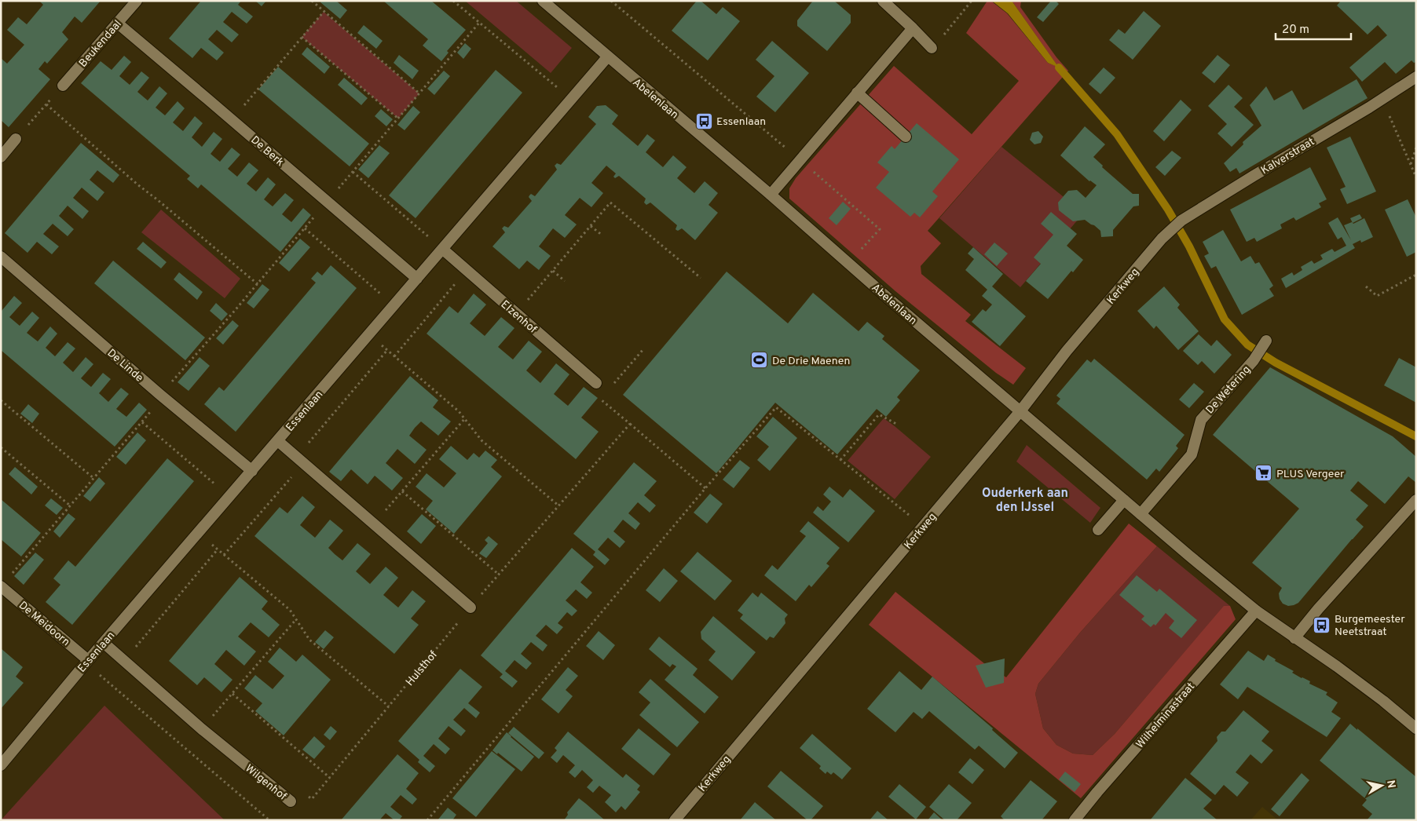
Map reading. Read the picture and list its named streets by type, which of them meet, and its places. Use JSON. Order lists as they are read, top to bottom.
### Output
{
  "streets": {
    "street": [
      "Beukendaal",
      "Abelenlaan",
      "De Berk",
      "Kalverstraat",
      "Kerkweg",
      "Elzenhof",
      "De Linde",
      "De Wetering",
      "Essenlaan",
      "De Meidoorn",
      "Wilhelminastraat",
      "Wilgenhof"
    ],
    "path": ["Hulsthof"]
  },
  "crossings": [
    ["Beukendaal", "De Berk"],
    ["Abelenlaan", "Kerkweg"],
    ["Abelenlaan", "Essenlaan"],
    ["De Berk", "Essenlaan"],
    ["Kalverstraat", "Kerkweg"],
    ["Elzenhof", "Essenlaan"],
    ["De Linde", "Essenlaan"],
    ["Essenlaan", "De Meidoorn"],
    ["Essenlaan", "Wilgenhof"],
    ["Hulsthof", "Wilgenhof"]
  ],
  "districts": ["Ouderkerk aan den IJssel"],
  "places": {
    "bus stop": ["Essenlaan", "Burgemeester Neetstraat"],
    "sports": ["De Drie Maenen"],
    "supermarket": ["PLUS Vergeer"]
  },
  "scale_bar": "20 m",
  "north": "right"
}
